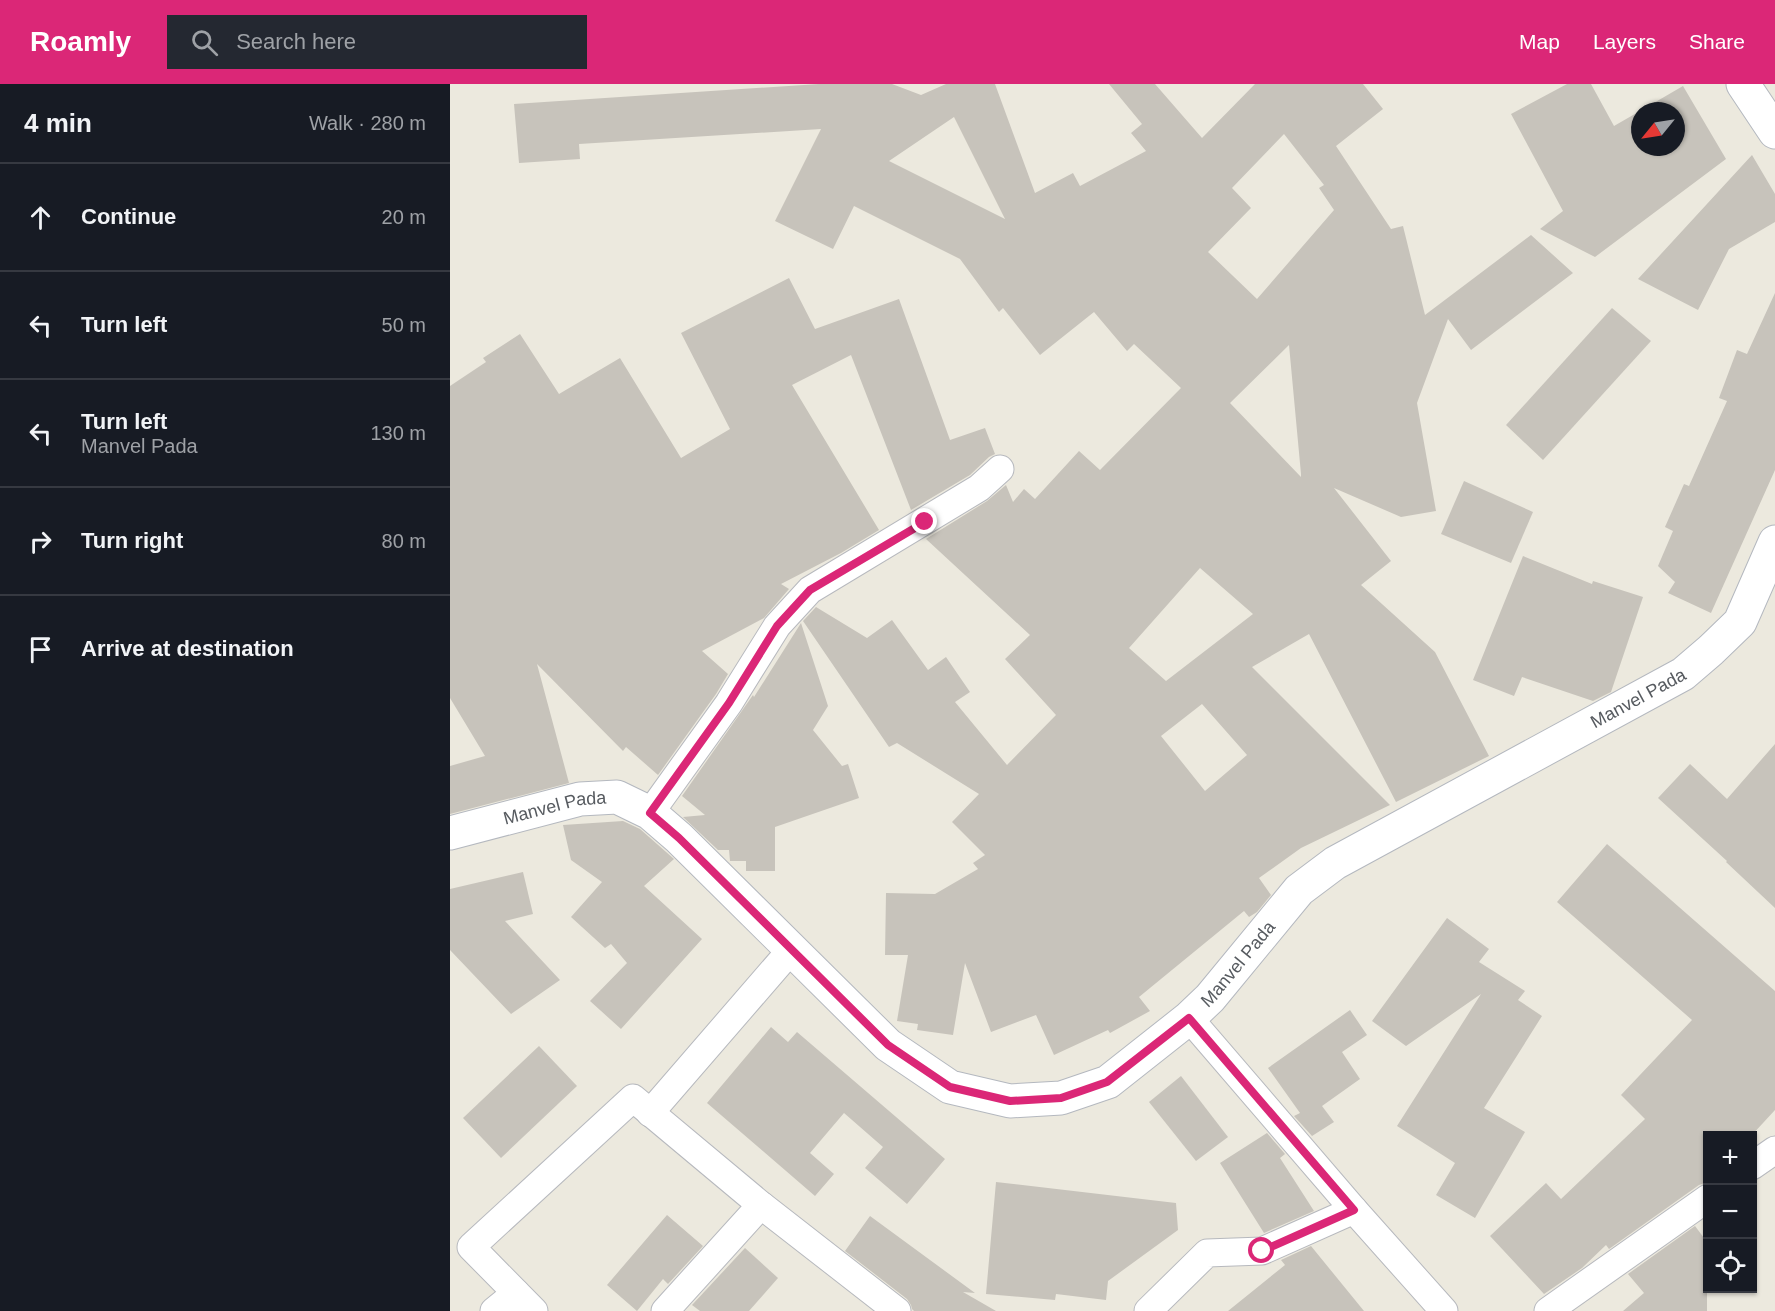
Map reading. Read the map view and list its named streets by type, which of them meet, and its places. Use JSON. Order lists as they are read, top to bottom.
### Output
{
  "streets": {
    "main road": ["Manvel Pada"]
  },
  "north": "bottom left",
  "page": {
    "header": "Roamly",
    "search": "Search here",
    "nav": ["Map", "Layers", "Share"],
    "heading": ["4 min", "Walk · 280 m"],
    "list": [
      ["Continue", "20 m"],
      ["Turn left", "50 m"],
      ["Turn left", "Manvel Pada", "130 m"],
      ["Turn right", "80 m"],
      "Arrive at destination"
    ],
    "map_buttons": ["+", "−"]
  }
}
